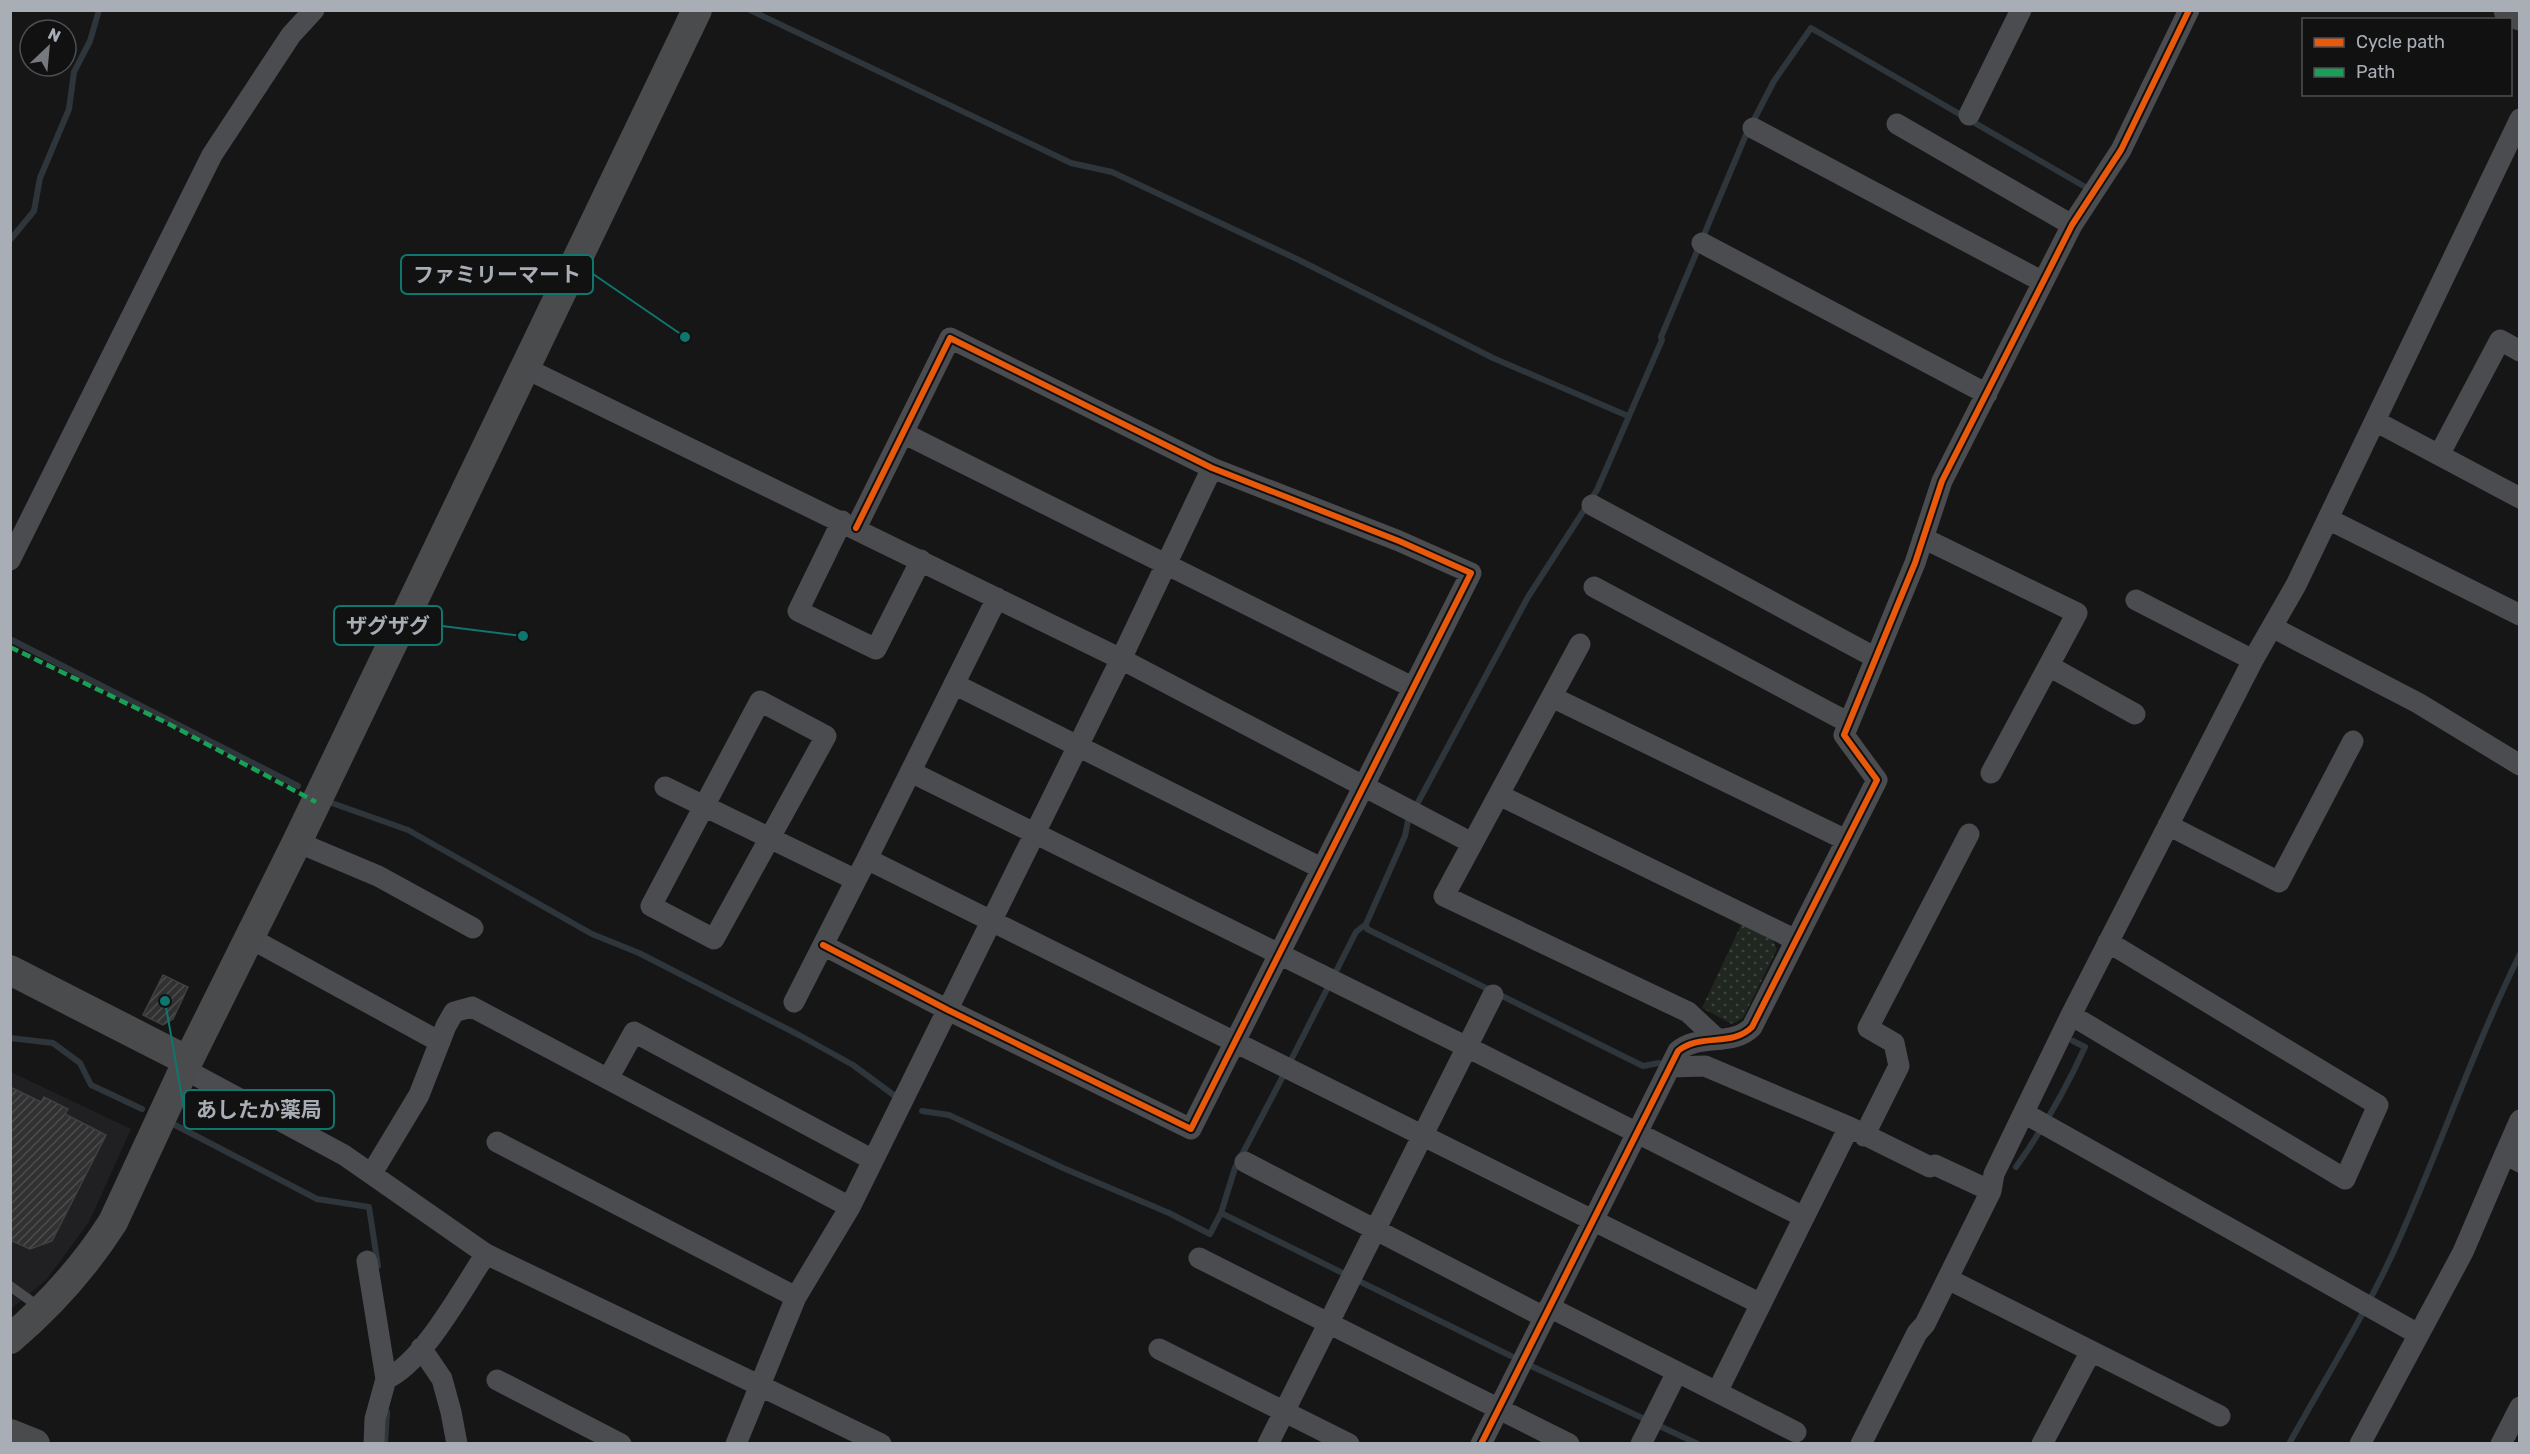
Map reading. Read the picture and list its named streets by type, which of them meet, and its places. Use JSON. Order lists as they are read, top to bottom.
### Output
{
  "places": ["ファミリーマート", "ザグザグ", "あしたか薬局"],
  "legend": ["Cycle path", "Path"],
  "north": "top right"
}
